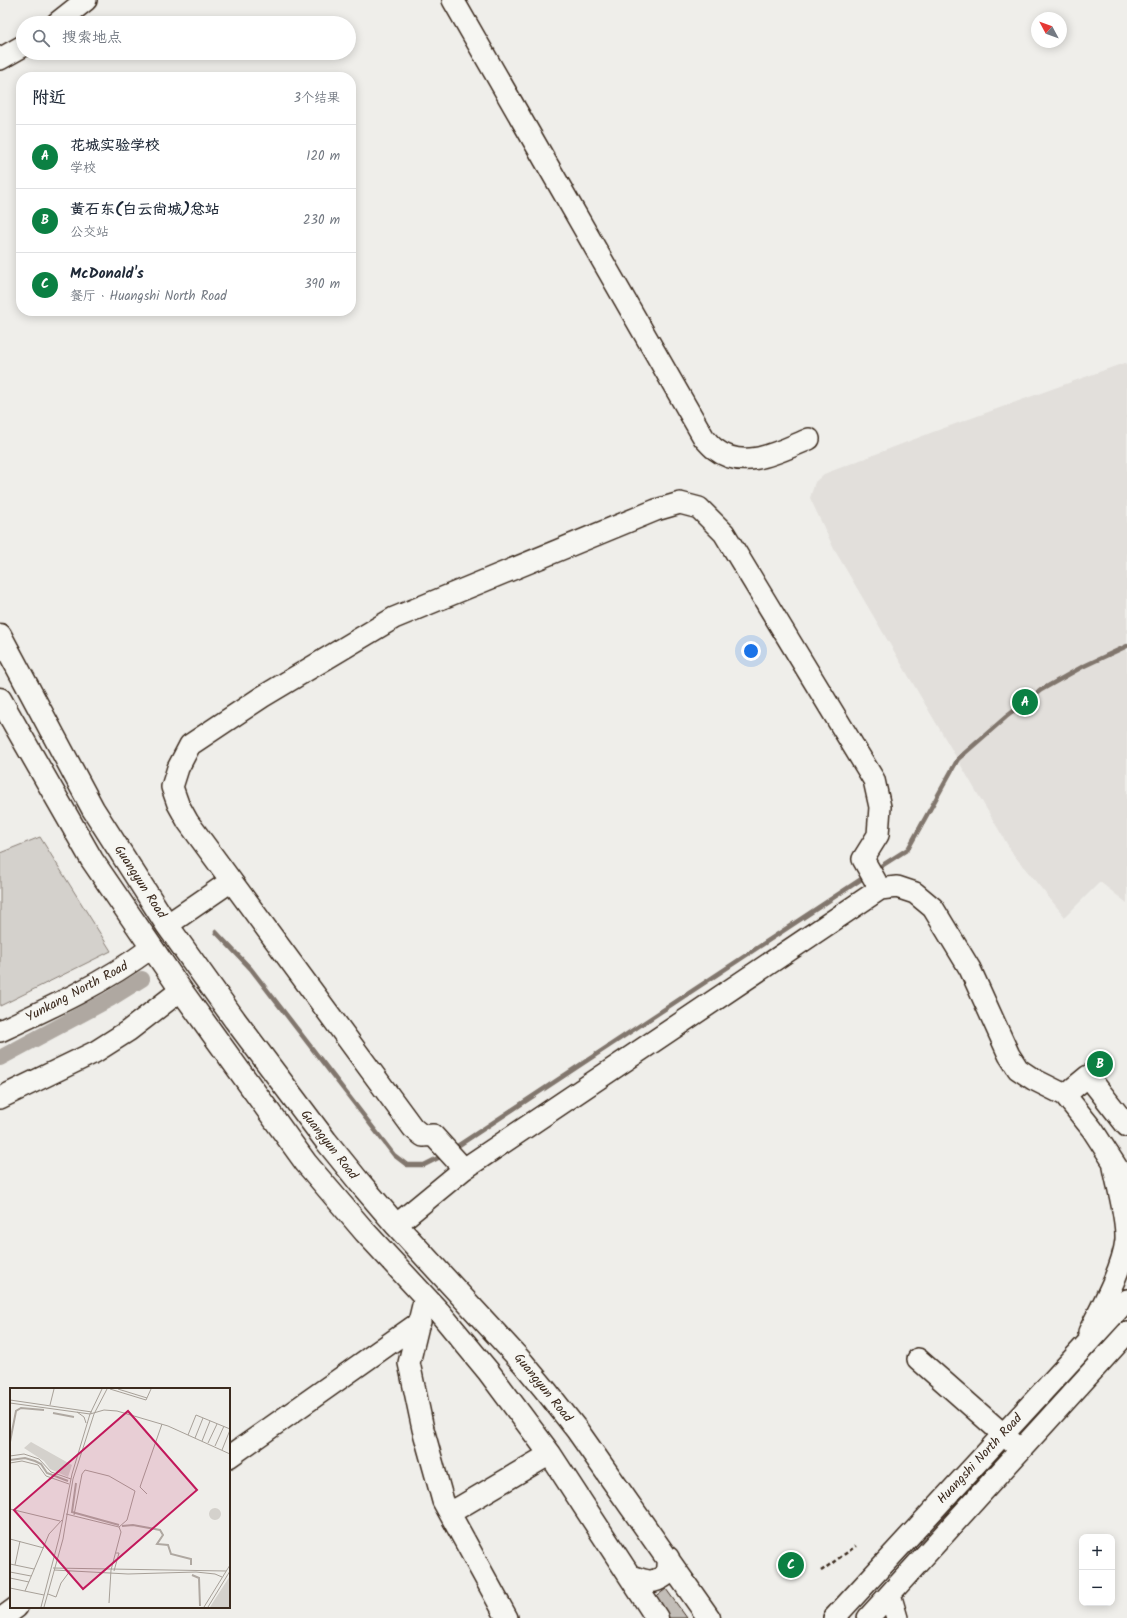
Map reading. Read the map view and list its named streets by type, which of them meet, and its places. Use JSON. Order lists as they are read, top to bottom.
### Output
{
  "streets": {
    "main road": ["Guangyun Road"],
    "street": ["Yunkang North Road", "Huangshi North Road"]
  },
  "crossings": [
    ["Guangyun Road", "Yunkang North Road"]
  ],
  "north": "top left",
  "page": {
    "search": "搜索地点",
    "heading": ["附近", "3个结果"],
    "list": [
      {
        "mark": "A",
        "name": "花城实验学校",
        "note": "学校",
        "value": "120 m"
      },
      {
        "mark": "B",
        "name": "黄石东(白云尚城)总站",
        "note": "公交站",
        "value": "230 m"
      },
      {
        "mark": "C",
        "name": "McDonald's",
        "note": "餐厅 · Huangshi North Road",
        "value": "390 m"
      }
    ],
    "pins": ["A", "B", "C"],
    "map_buttons": ["+", "−"]
  }
}
